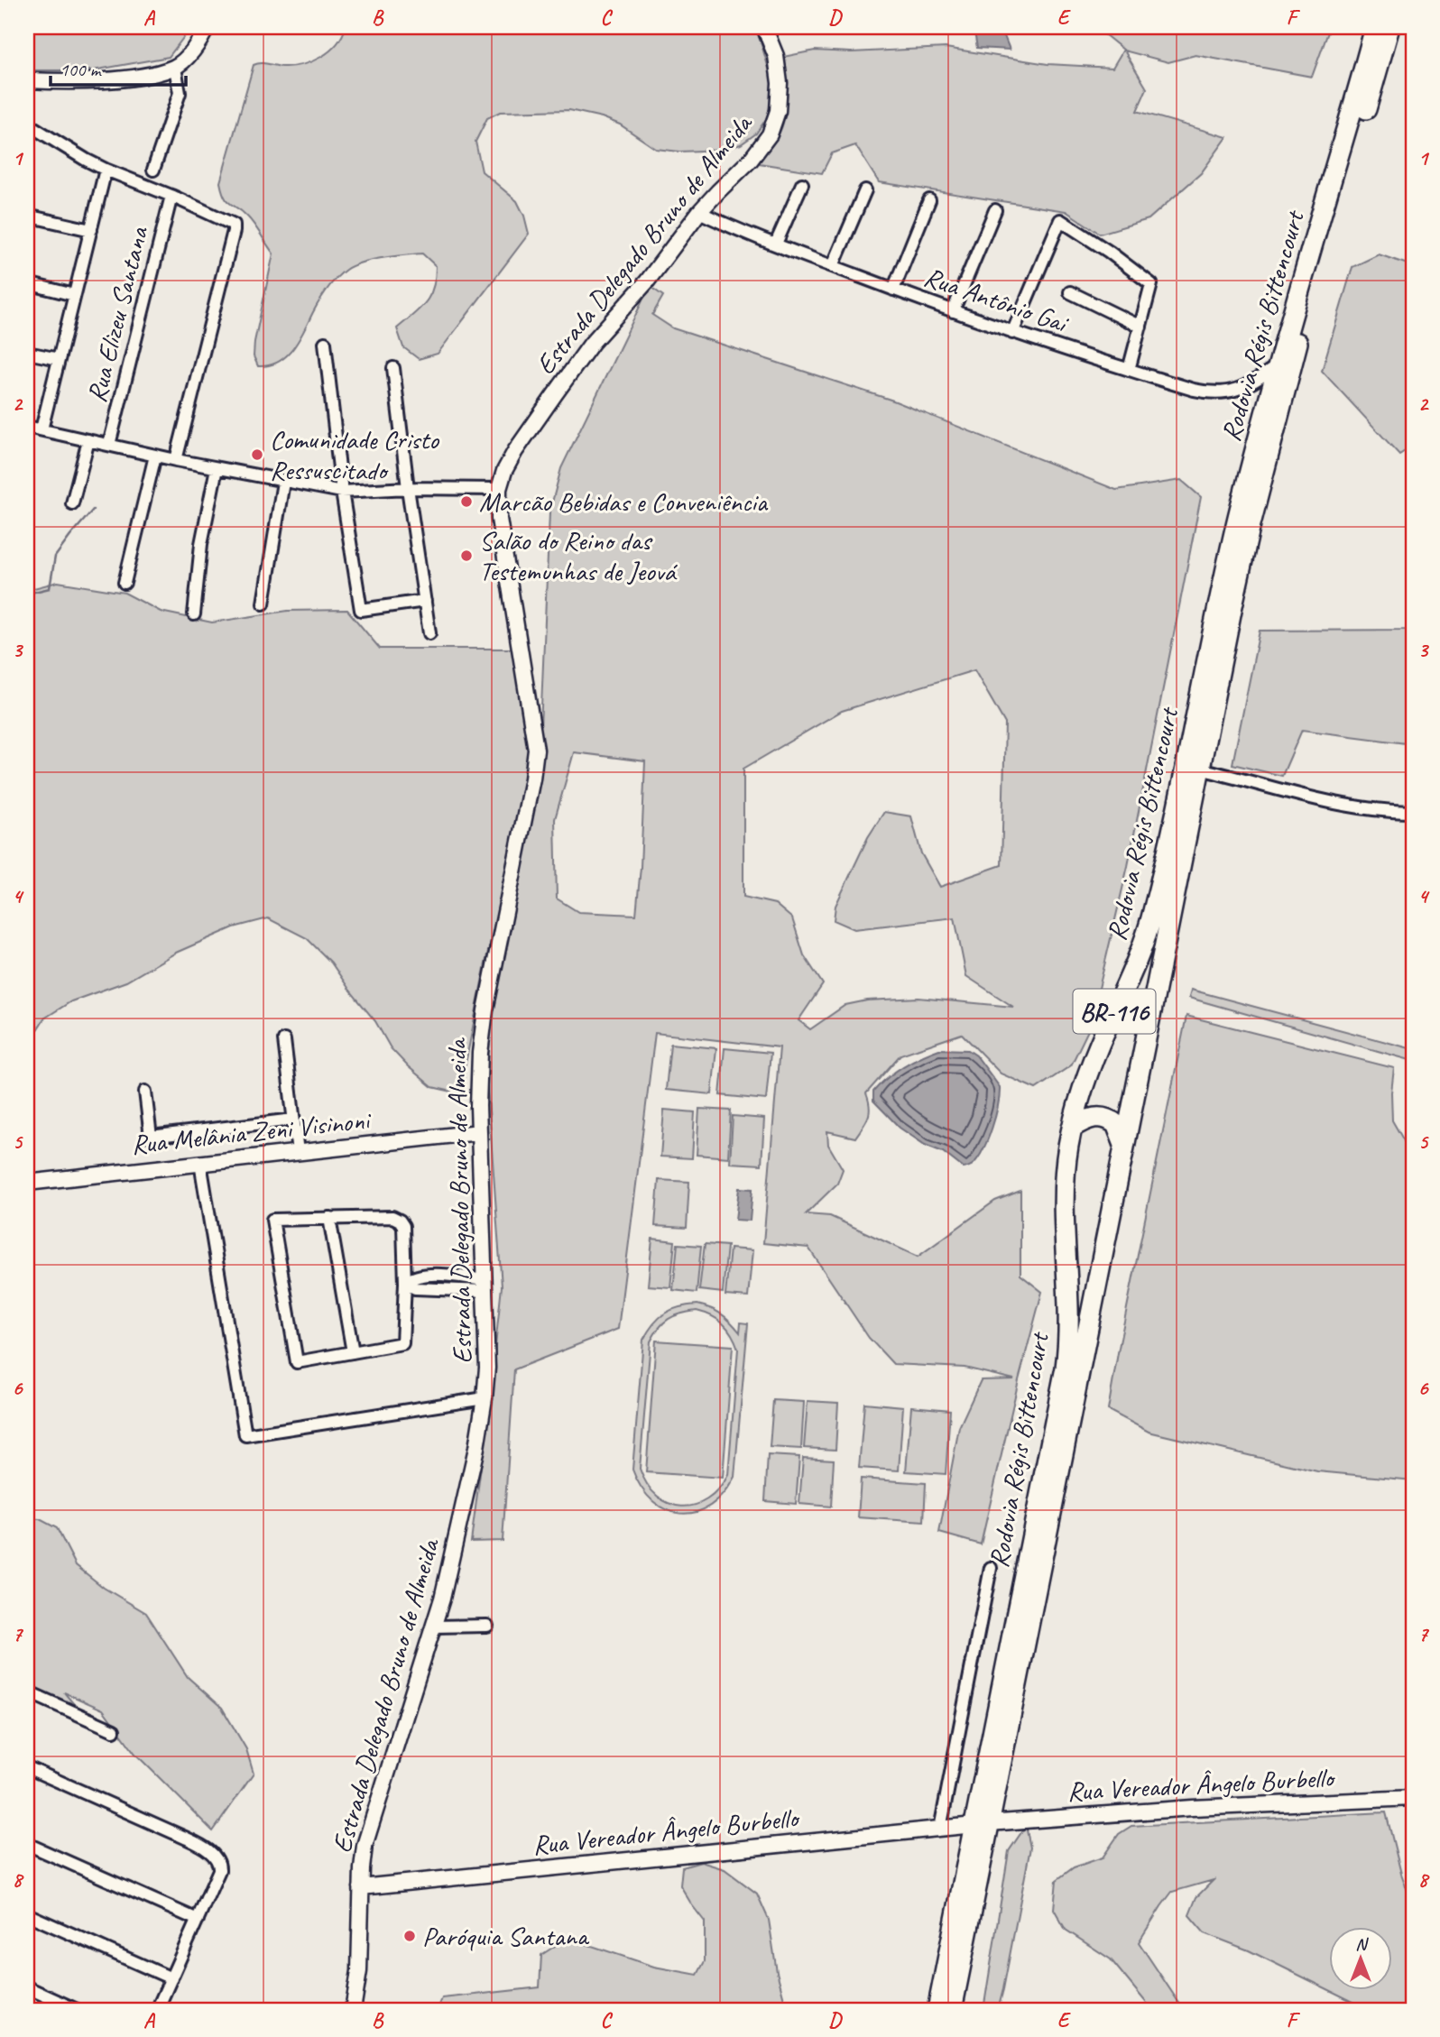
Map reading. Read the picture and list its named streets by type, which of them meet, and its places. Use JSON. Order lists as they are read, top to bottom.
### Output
{
  "streets": {
    "highway": ["Rodovia Régis Bittencourt", "BR-116"],
    "main road": ["Estrada Delegado Bruno de Almeida", "Rua Melânia Zeni Visinoni", "Rua Vereador Ângelo Burbello"],
    "street": ["Rua Antônio Gai", "Rua Elizeu Santana"]
  },
  "crossings": [
    ["Estrada Delegado Bruno de Almeida", "Rua Antônio Gai"],
    ["Estrada Delegado Bruno de Almeida", "Rua Melânia Zeni Visinoni"],
    ["Estrada Delegado Bruno de Almeida", "Rua Vereador Ângelo Burbello"],
    ["Rua Antônio Gai", "Rodovia Régis Bittencourt"],
    ["Rodovia Régis Bittencourt", "Rua Vereador Ângelo Burbello"]
  ],
  "places": [
    "Comunidade Cristo Ressuscitado",
    "Marcão Bebidas e Conveniência",
    "Salão do Reino das Testemunhas de Jeová",
    "Paróquia Santana"
  ],
  "scale_bar": "100 m",
  "north": "top",
  "grid": {
    "columns": [
      "A",
      "B",
      "C",
      "D",
      "E",
      "F"
    ],
    "rows": [
      "1",
      "2",
      "3",
      "4",
      "5",
      "6",
      "7",
      "8"
    ]
  }
}
